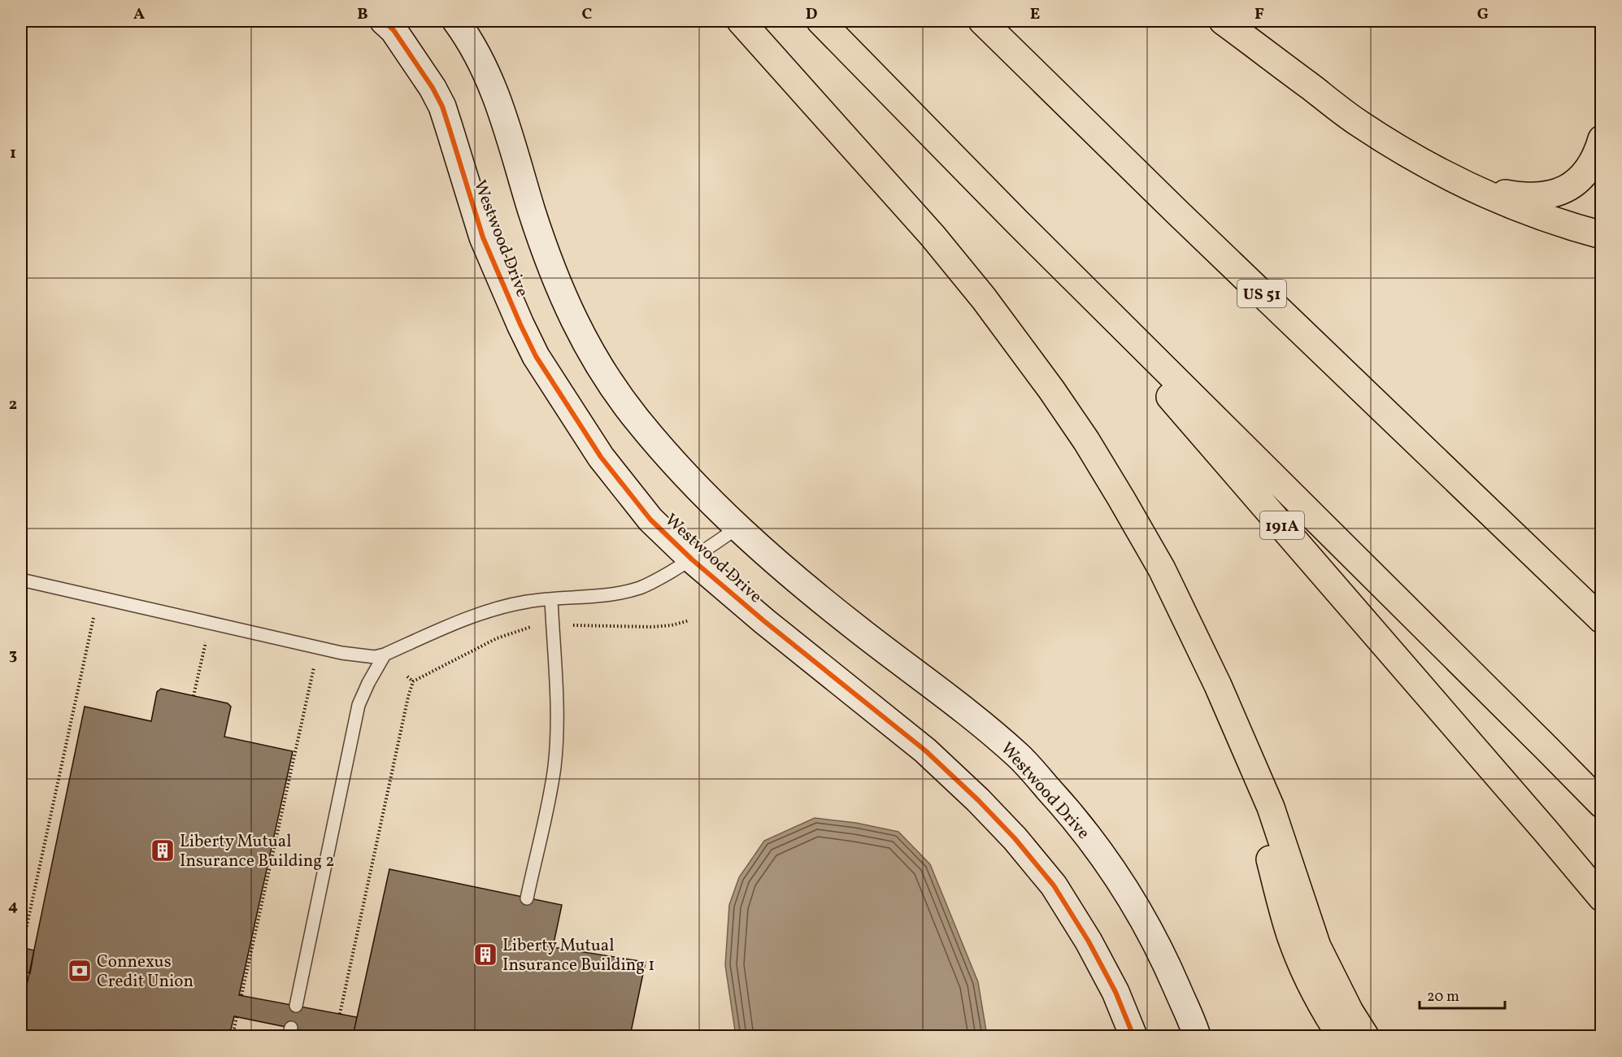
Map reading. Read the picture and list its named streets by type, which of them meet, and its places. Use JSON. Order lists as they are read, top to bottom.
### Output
{
  "streets": {
    "highway": ["US 51", "191A"],
    "street": ["Westwood Drive"]
  },
  "places": {
    "building": ["Liberty Mutual Insurance Building 2", "Liberty Mutual Insurance Building 1"],
    "bank": ["Connexus Credit Union"]
  },
  "scale_bar": "20 m",
  "grid": {
    "columns": [
      "A",
      "B",
      "C",
      "D",
      "E",
      "F",
      "G"
    ],
    "rows": [
      "1",
      "2",
      "3",
      "4"
    ]
  }
}
